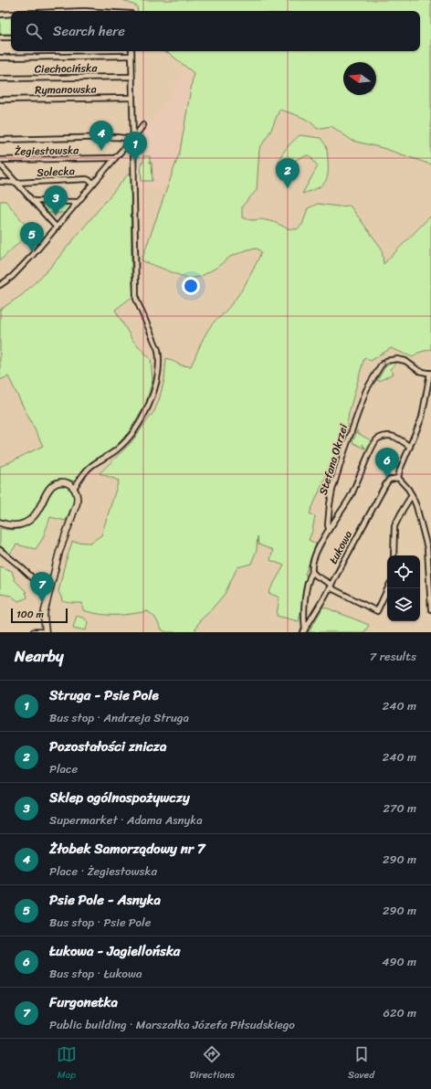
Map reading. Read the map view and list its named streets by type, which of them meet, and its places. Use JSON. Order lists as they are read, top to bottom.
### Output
{
  "streets": {
    "street": [
      "Ciechocińska",
      "Rymanowska",
      "Żegiestowska",
      "Solecka",
      "Stefana Okrzei",
      "Łukowa"
    ]
  },
  "one_way": ["Stefana Okrzei"],
  "scale_bar": "100 m",
  "north": "left",
  "page": {
    "search": "Search here",
    "pins": [
      "4",
      "1",
      "2",
      "3",
      "5",
      "6",
      "7"
    ],
    "scale": "100 m",
    "heading": ["Nearby", "7 results"],
    "list": [
      {
        "mark": "1",
        "name": "Struga - Psie Pole",
        "note": "Bus stop · Andrzeja Struga",
        "value": "240 m"
      },
      {
        "mark": "2",
        "name": "Pozostałości znicza",
        "note": "Place",
        "value": "240 m"
      },
      {
        "mark": "3",
        "name": "Sklep ogólnospożywczy",
        "note": "Supermarket · Adama Asnyka",
        "value": "270 m"
      },
      {
        "mark": "4",
        "name": "Żłobek Samorządowy nr 7",
        "note": "Place · Żegiestowska",
        "value": "290 m"
      },
      {
        "mark": "5",
        "name": "Psie Pole - Asnyka",
        "note": "Bus stop · Psie Pole",
        "value": "290 m"
      },
      {
        "mark": "6",
        "name": "Łukowa - Jagiellońska",
        "note": "Bus stop · Łukowa",
        "value": "490 m"
      },
      {
        "mark": "7",
        "name": "Furgonetka",
        "note": "Public building · Marszałka Józefa Piłsudskiego",
        "value": "620 m"
      }
    ],
    "nav": ["Map", "Directions", "Saved"]
  }
}
